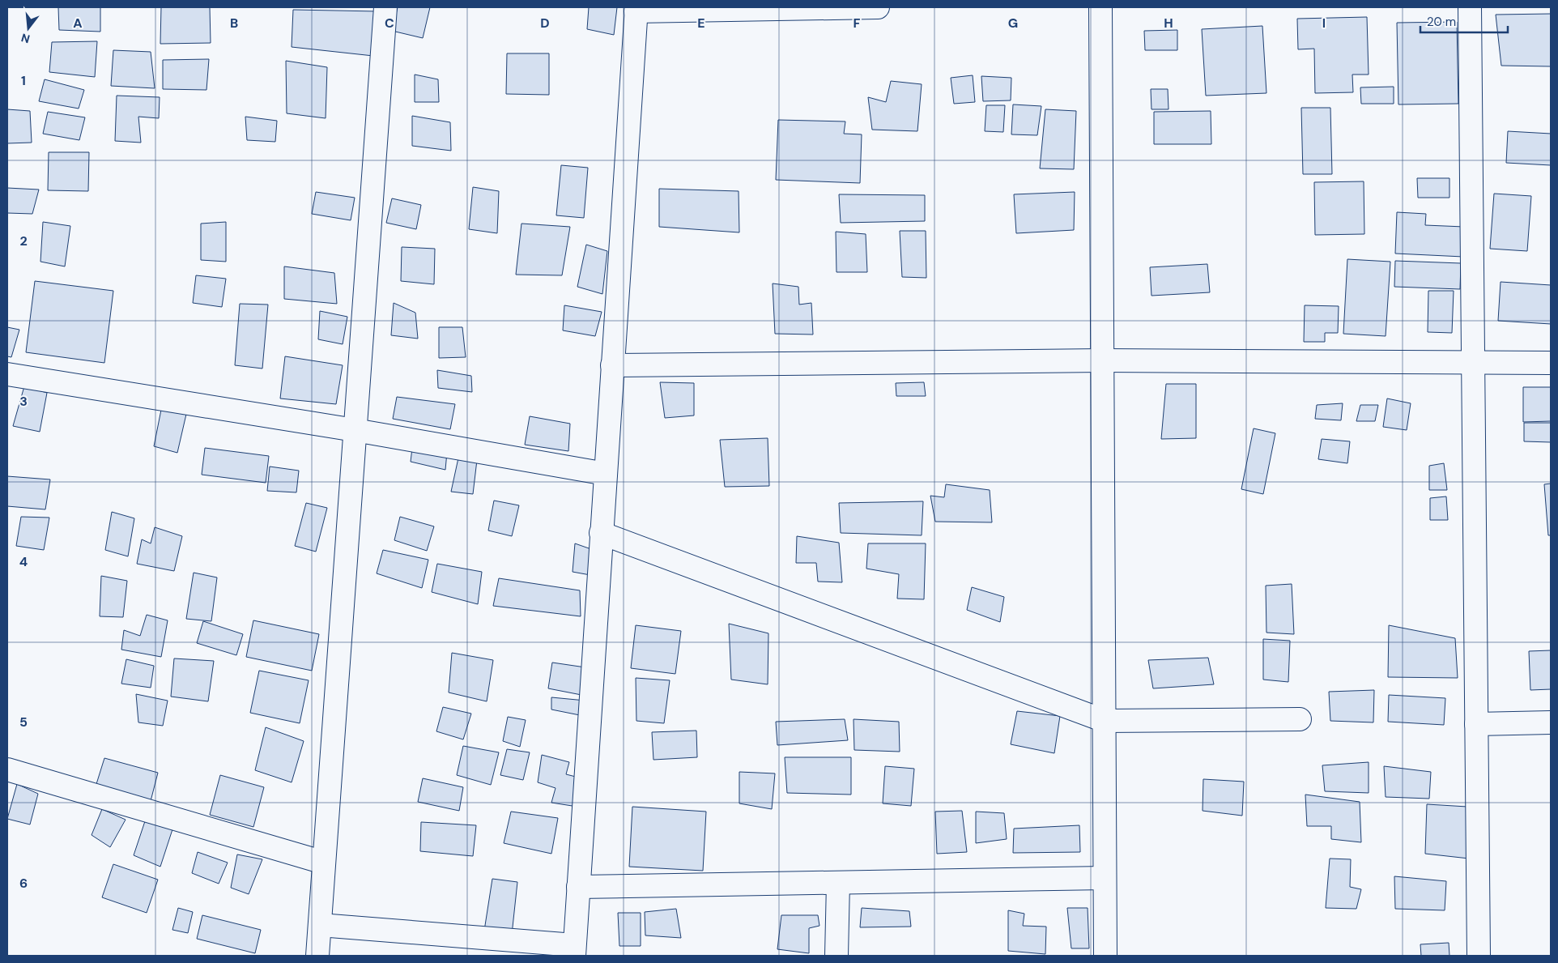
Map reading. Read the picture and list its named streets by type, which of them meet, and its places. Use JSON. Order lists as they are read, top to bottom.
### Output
{
  "scale_bar": "20 m",
  "north": "bottom",
  "grid": {
    "columns": [
      "A",
      "B",
      "C",
      "D",
      "E",
      "F",
      "G",
      "H",
      "I"
    ],
    "rows": [
      "1",
      "2",
      "3",
      "4",
      "5",
      "6"
    ]
  }
}
